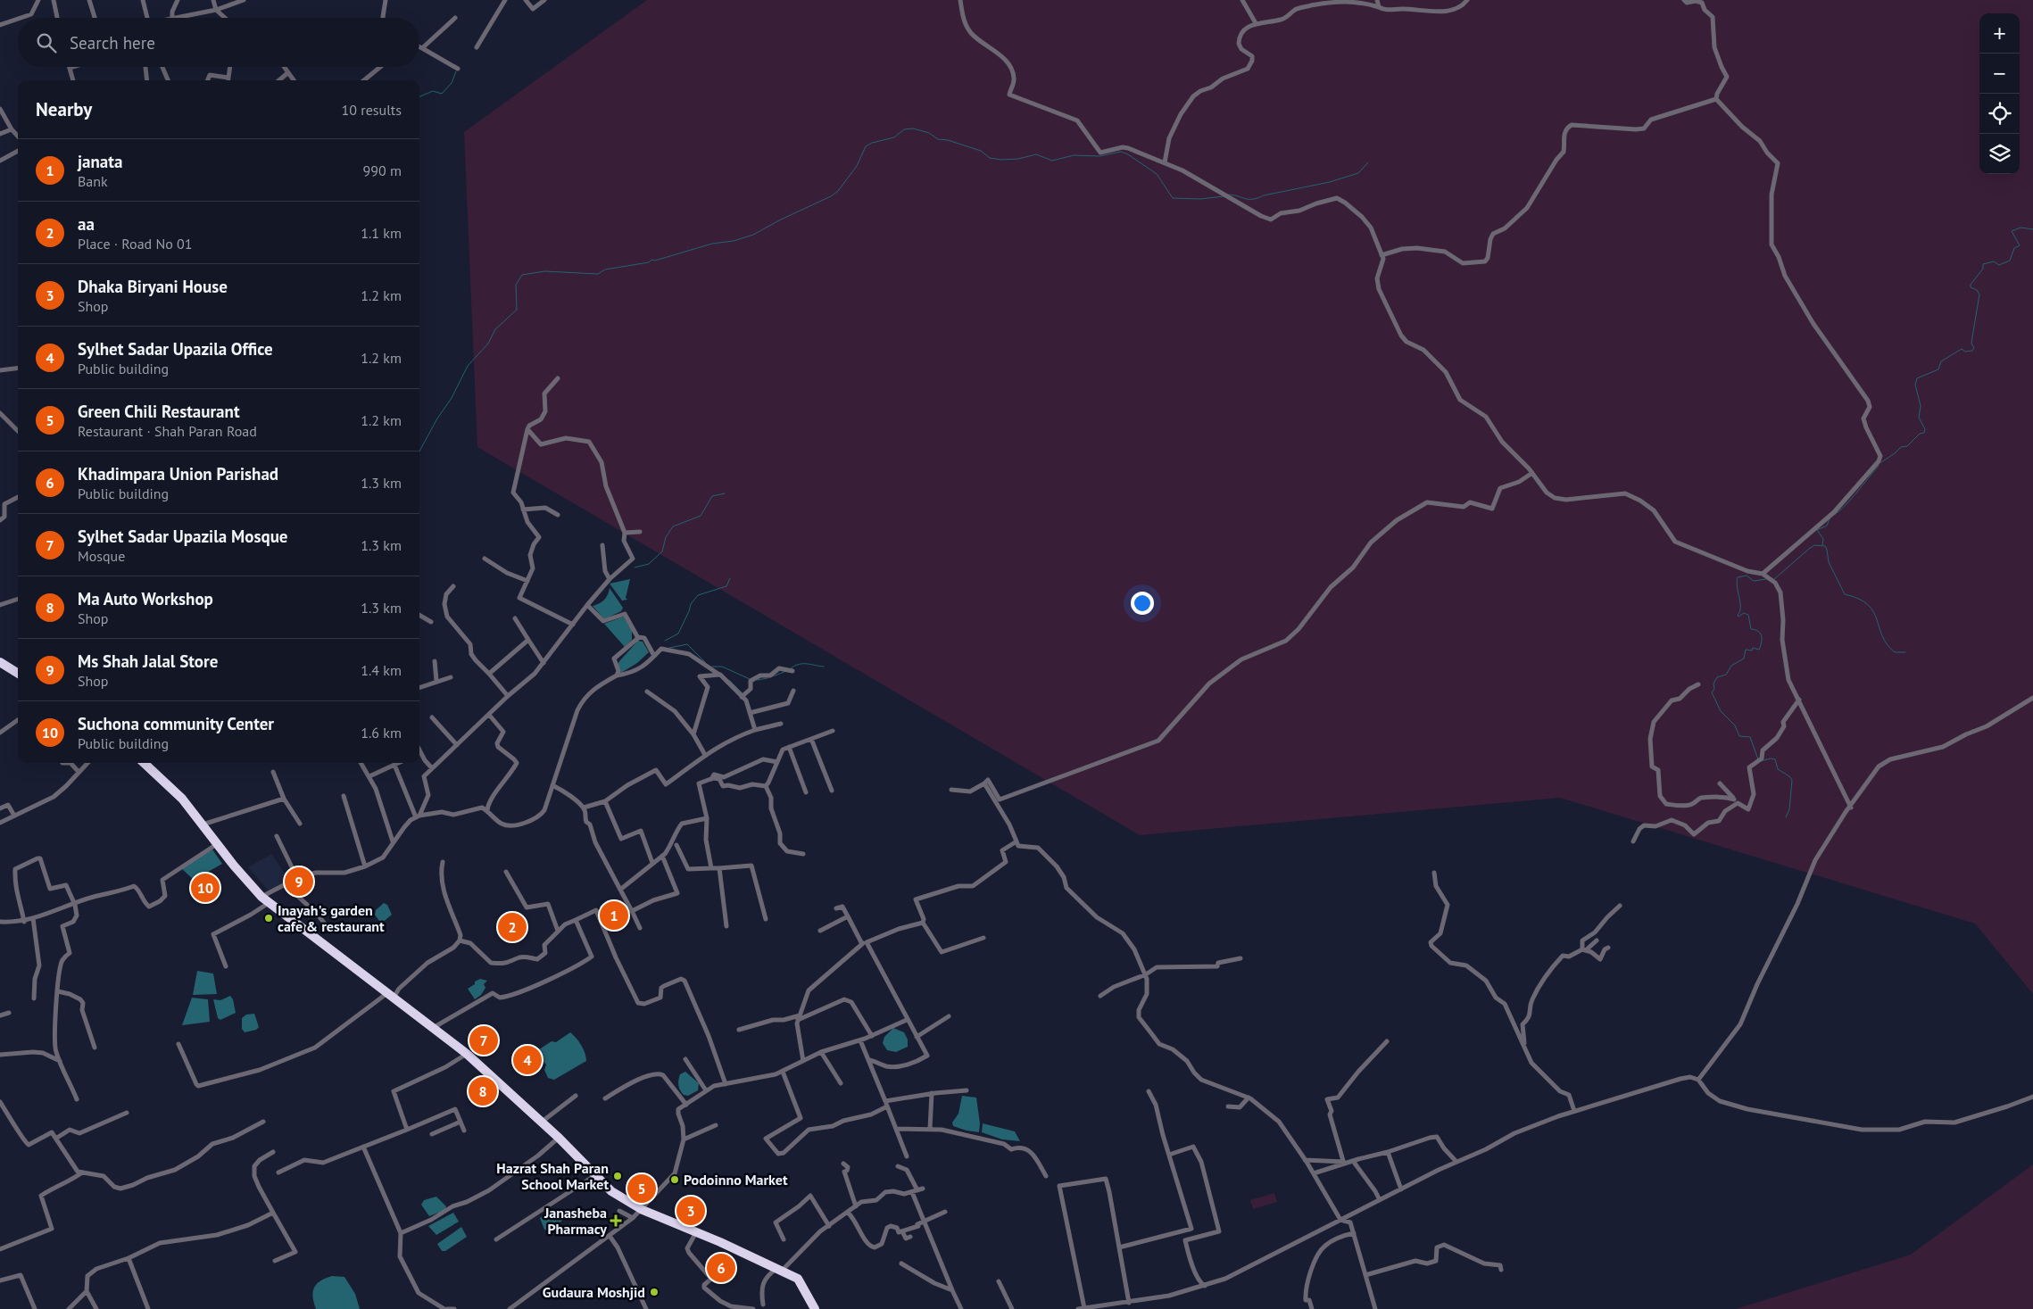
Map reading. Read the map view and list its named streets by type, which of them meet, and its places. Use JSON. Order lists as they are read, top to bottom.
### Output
{
  "places": {
    "other": [
      "Inayah's garden cafe & restaurant",
      "Hazrat Shah Paran School Market",
      "Podoinno Market",
      "Gudaura Moshjid"
    ],
    "health": ["Janasheba Pharmacy"]
  },
  "page": {
    "map_buttons": ["+", "−"],
    "search": "Search here",
    "heading": ["Nearby", "10 results"],
    "list": [
      {
        "mark": "1",
        "name": "janata",
        "note": "Bank",
        "value": "990 m"
      },
      {
        "mark": "2",
        "name": "aa",
        "note": "Place · Road No 01",
        "value": "1.1 km"
      },
      {
        "mark": "3",
        "name": "Dhaka Biryani House",
        "note": "Shop",
        "value": "1.2 km"
      },
      {
        "mark": "4",
        "name": "Sylhet Sadar Upazila Office",
        "note": "Public building",
        "value": "1.2 km"
      },
      {
        "mark": "5",
        "name": "Green Chili Restaurant",
        "note": "Restaurant · Shah Paran Road",
        "value": "1.2 km"
      },
      {
        "mark": "6",
        "name": "Khadimpara Union Parishad",
        "note": "Public building",
        "value": "1.3 km"
      },
      {
        "mark": "7",
        "name": "Sylhet Sadar Upazila Mosque",
        "note": "Mosque",
        "value": "1.3 km"
      },
      {
        "mark": "8",
        "name": "Ma Auto Workshop",
        "note": "Shop",
        "value": "1.3 km"
      },
      {
        "mark": "9",
        "name": "Ms Shah Jalal Store",
        "note": "Shop",
        "value": "1.4 km"
      },
      {
        "mark": "10",
        "name": "Suchona community Center",
        "note": "Public building",
        "value": "1.6 km"
      }
    ],
    "pins": [
      "9",
      "10",
      "1",
      "2",
      "7",
      "4",
      "8",
      "5",
      "3",
      "6"
    ]
  }
}
